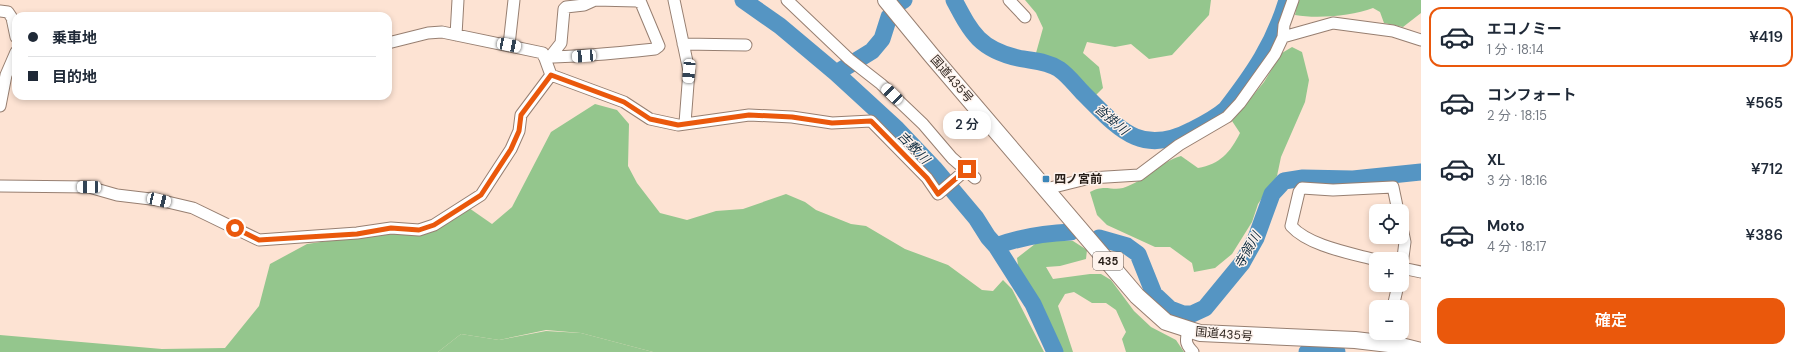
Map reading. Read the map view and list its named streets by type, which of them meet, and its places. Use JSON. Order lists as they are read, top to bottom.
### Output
{
  "streets": {
    "highway": ["国道435号", "435"]
  },
  "water": ["沓掛川", "吉敷川", "寺領川"],
  "places": {
    "transit": ["四ノ宮前"]
  },
  "page": {
    "list": [
      {
        "name": "エコノミー",
        "note": "1 分 · 18:14",
        "value": "¥419"
      },
      {
        "name": "コンフォート",
        "note": "2 分 · 18:15",
        "value": "¥565"
      },
      {
        "name": "XL",
        "note": "3 分 · 18:16",
        "value": "¥712"
      },
      {
        "name": "Moto",
        "note": "4 分 · 18:17",
        "value": "¥386"
      }
    ],
    "banner": ["乗車地", "目的地"],
    "bubble": "2 分",
    "map_buttons": ["+", "−"],
    "buttons": "確定"
  }
}
